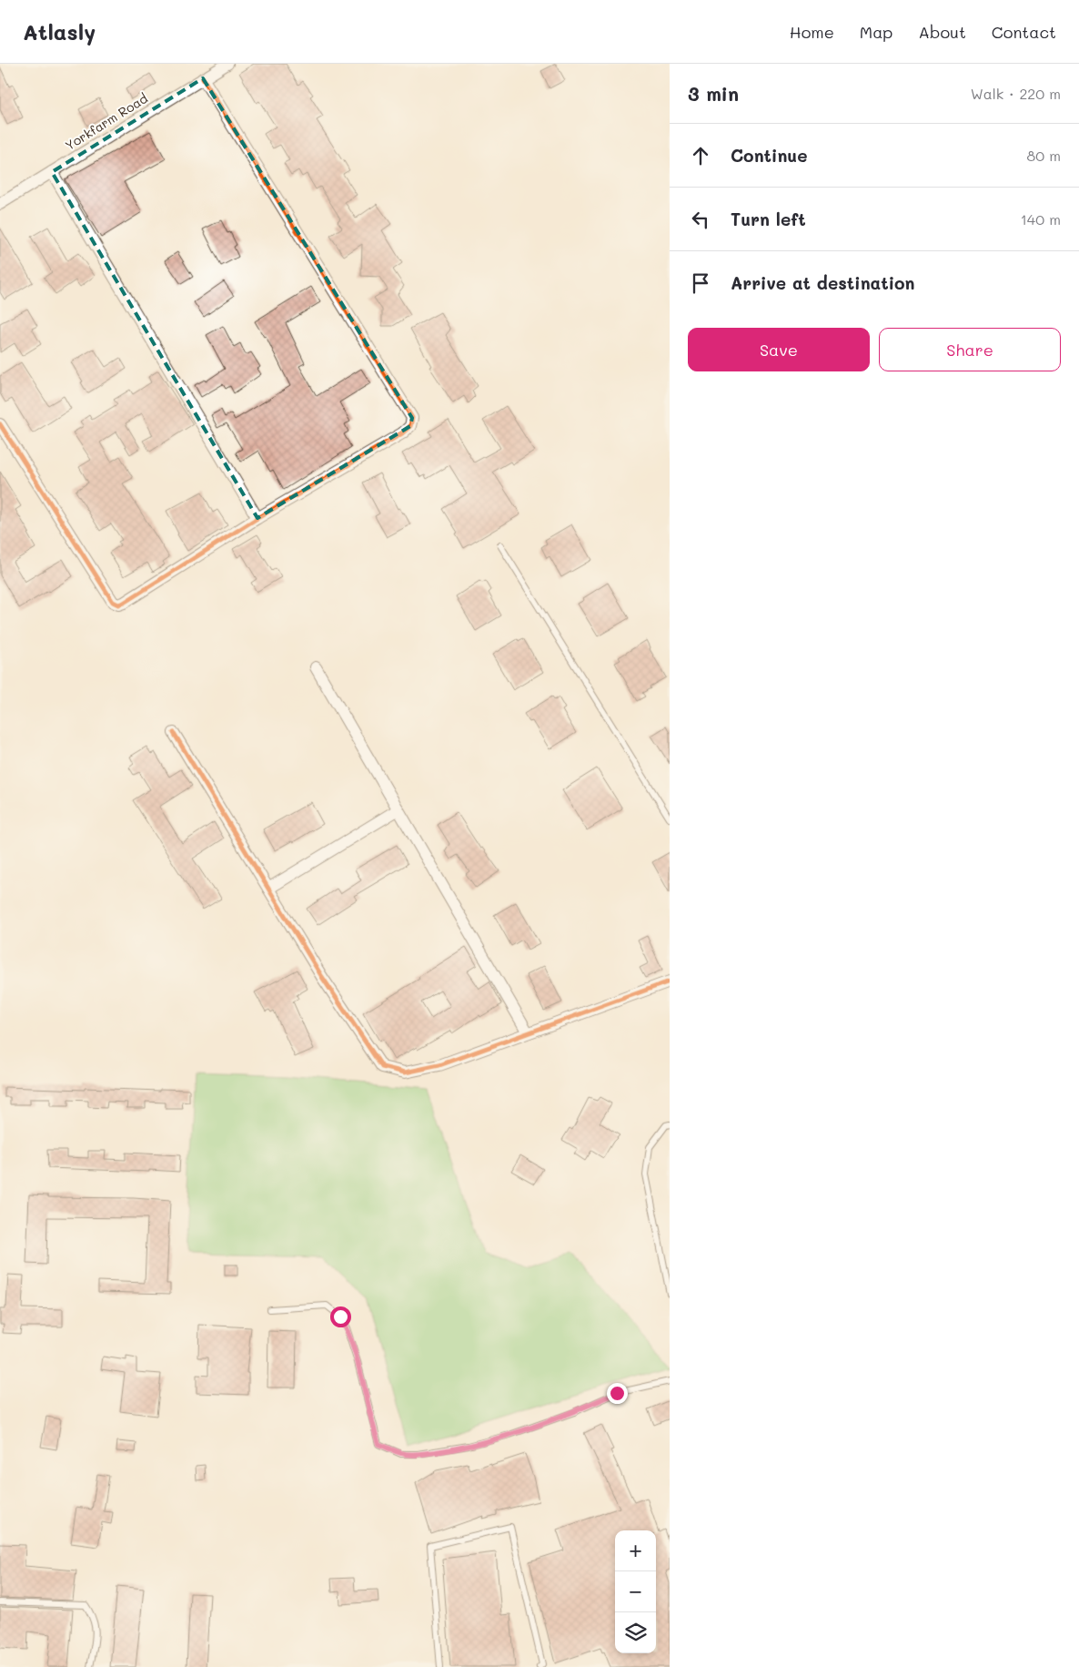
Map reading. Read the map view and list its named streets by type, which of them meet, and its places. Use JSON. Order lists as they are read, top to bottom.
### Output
{
  "streets": {
    "street": ["Yorkfarm Road"]
  },
  "page": {
    "header": "Atlasly",
    "nav": [
      "Home",
      "Map",
      "About",
      "Contact"
    ],
    "heading": ["3 min", "Walk · 220 m"],
    "list": [
      ["Continue", "80 m"],
      ["Turn left", "140 m"],
      "Arrive at destination"
    ],
    "buttons": ["Save", "Share"],
    "map_buttons": ["+", "−"]
  }
}
